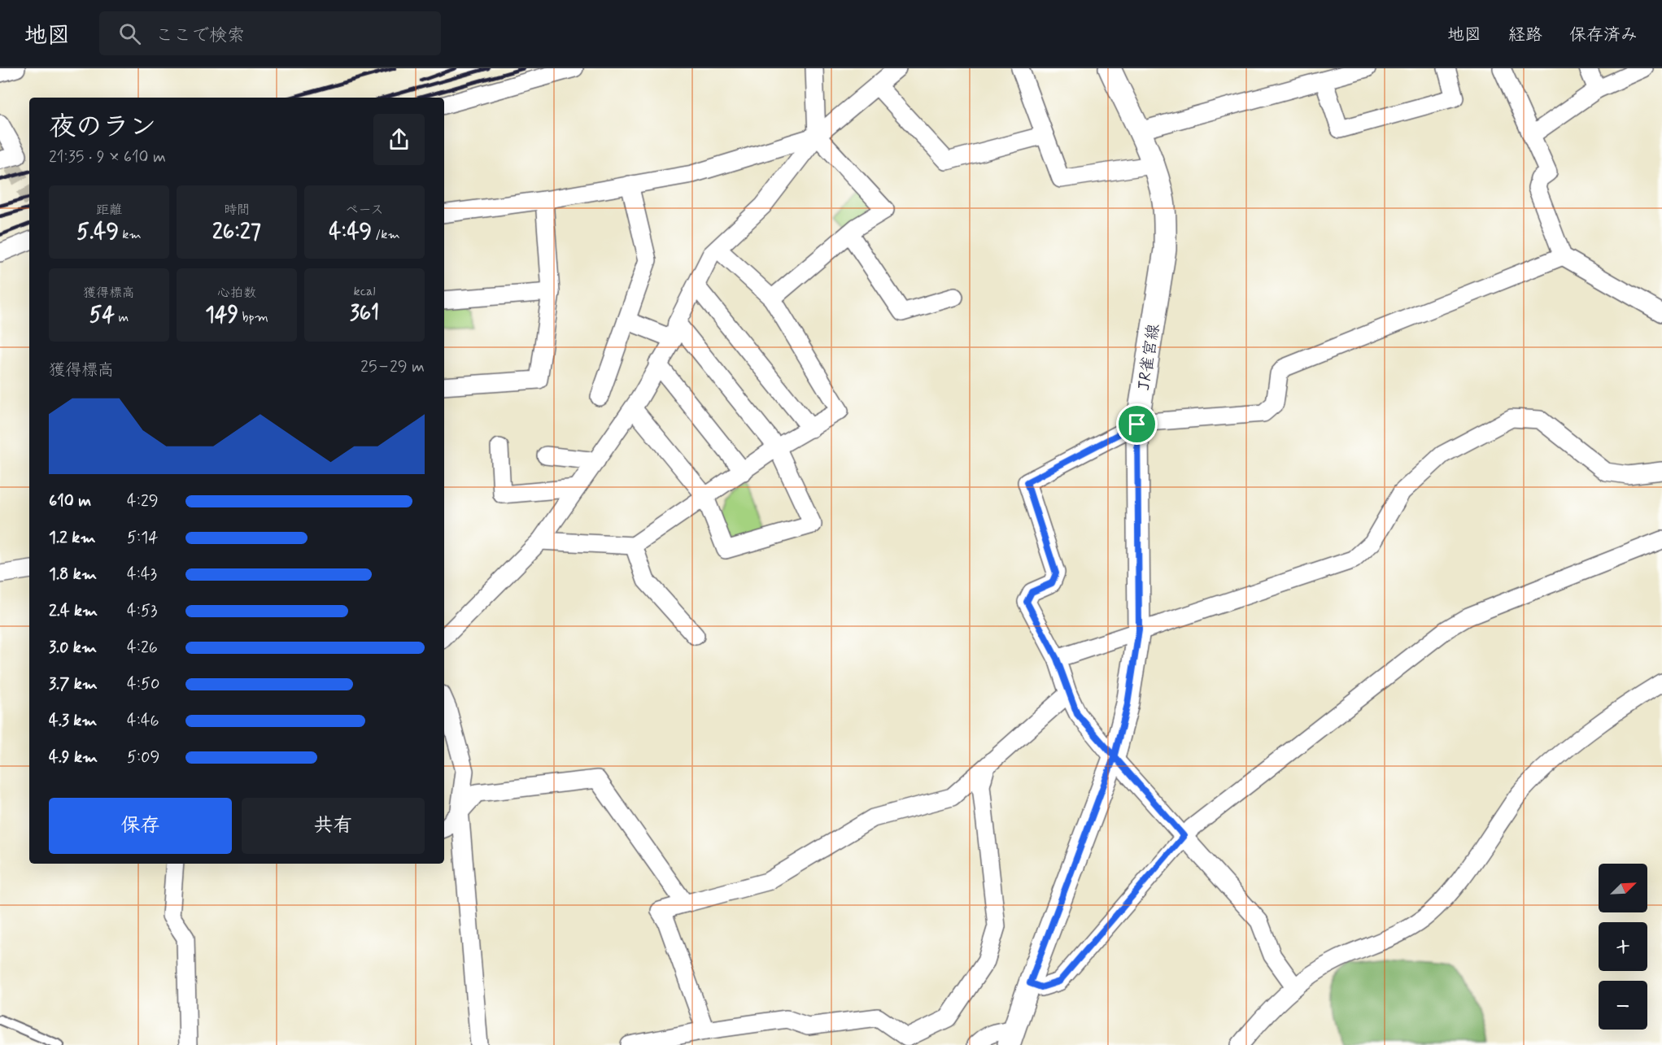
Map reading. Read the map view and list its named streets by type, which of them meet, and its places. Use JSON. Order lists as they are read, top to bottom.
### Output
{
  "streets": {
    "street": ["JR雀宮線"]
  },
  "north": "top right",
  "page": {
    "header": "地図",
    "search": "ここで検索",
    "nav": ["地図", "経路", "保存済み"],
    "heading": ["夜のラン", "21:35 · 9 × 610 m"],
    "stats": [
      ["距離", "5.49 km"],
      ["時間", "26:27"],
      ["ペース", "4:49 /km"],
      ["獲得標高", "54 m"],
      ["心拍数", "149 bpm"],
      ["kcal", "361"]
    ],
    "chart": ["獲得標高", "25–29 m"],
    "list": [
      {
        "name": "610 m",
        "note": "4:29"
      },
      {
        "name": "1.2 km",
        "note": "5:14"
      },
      {
        "name": "1.8 km",
        "note": "4:43"
      },
      {
        "name": "2.4 km",
        "note": "4:53"
      },
      {
        "name": "3.0 km",
        "note": "4:26"
      },
      {
        "name": "3.7 km",
        "note": "4:50"
      },
      {
        "name": "4.3 km",
        "note": "4:46"
      },
      {
        "name": "4.9 km",
        "note": "5:09"
      }
    ],
    "buttons": ["保存", "共有"],
    "map_buttons": ["+", "−"]
  }
}
